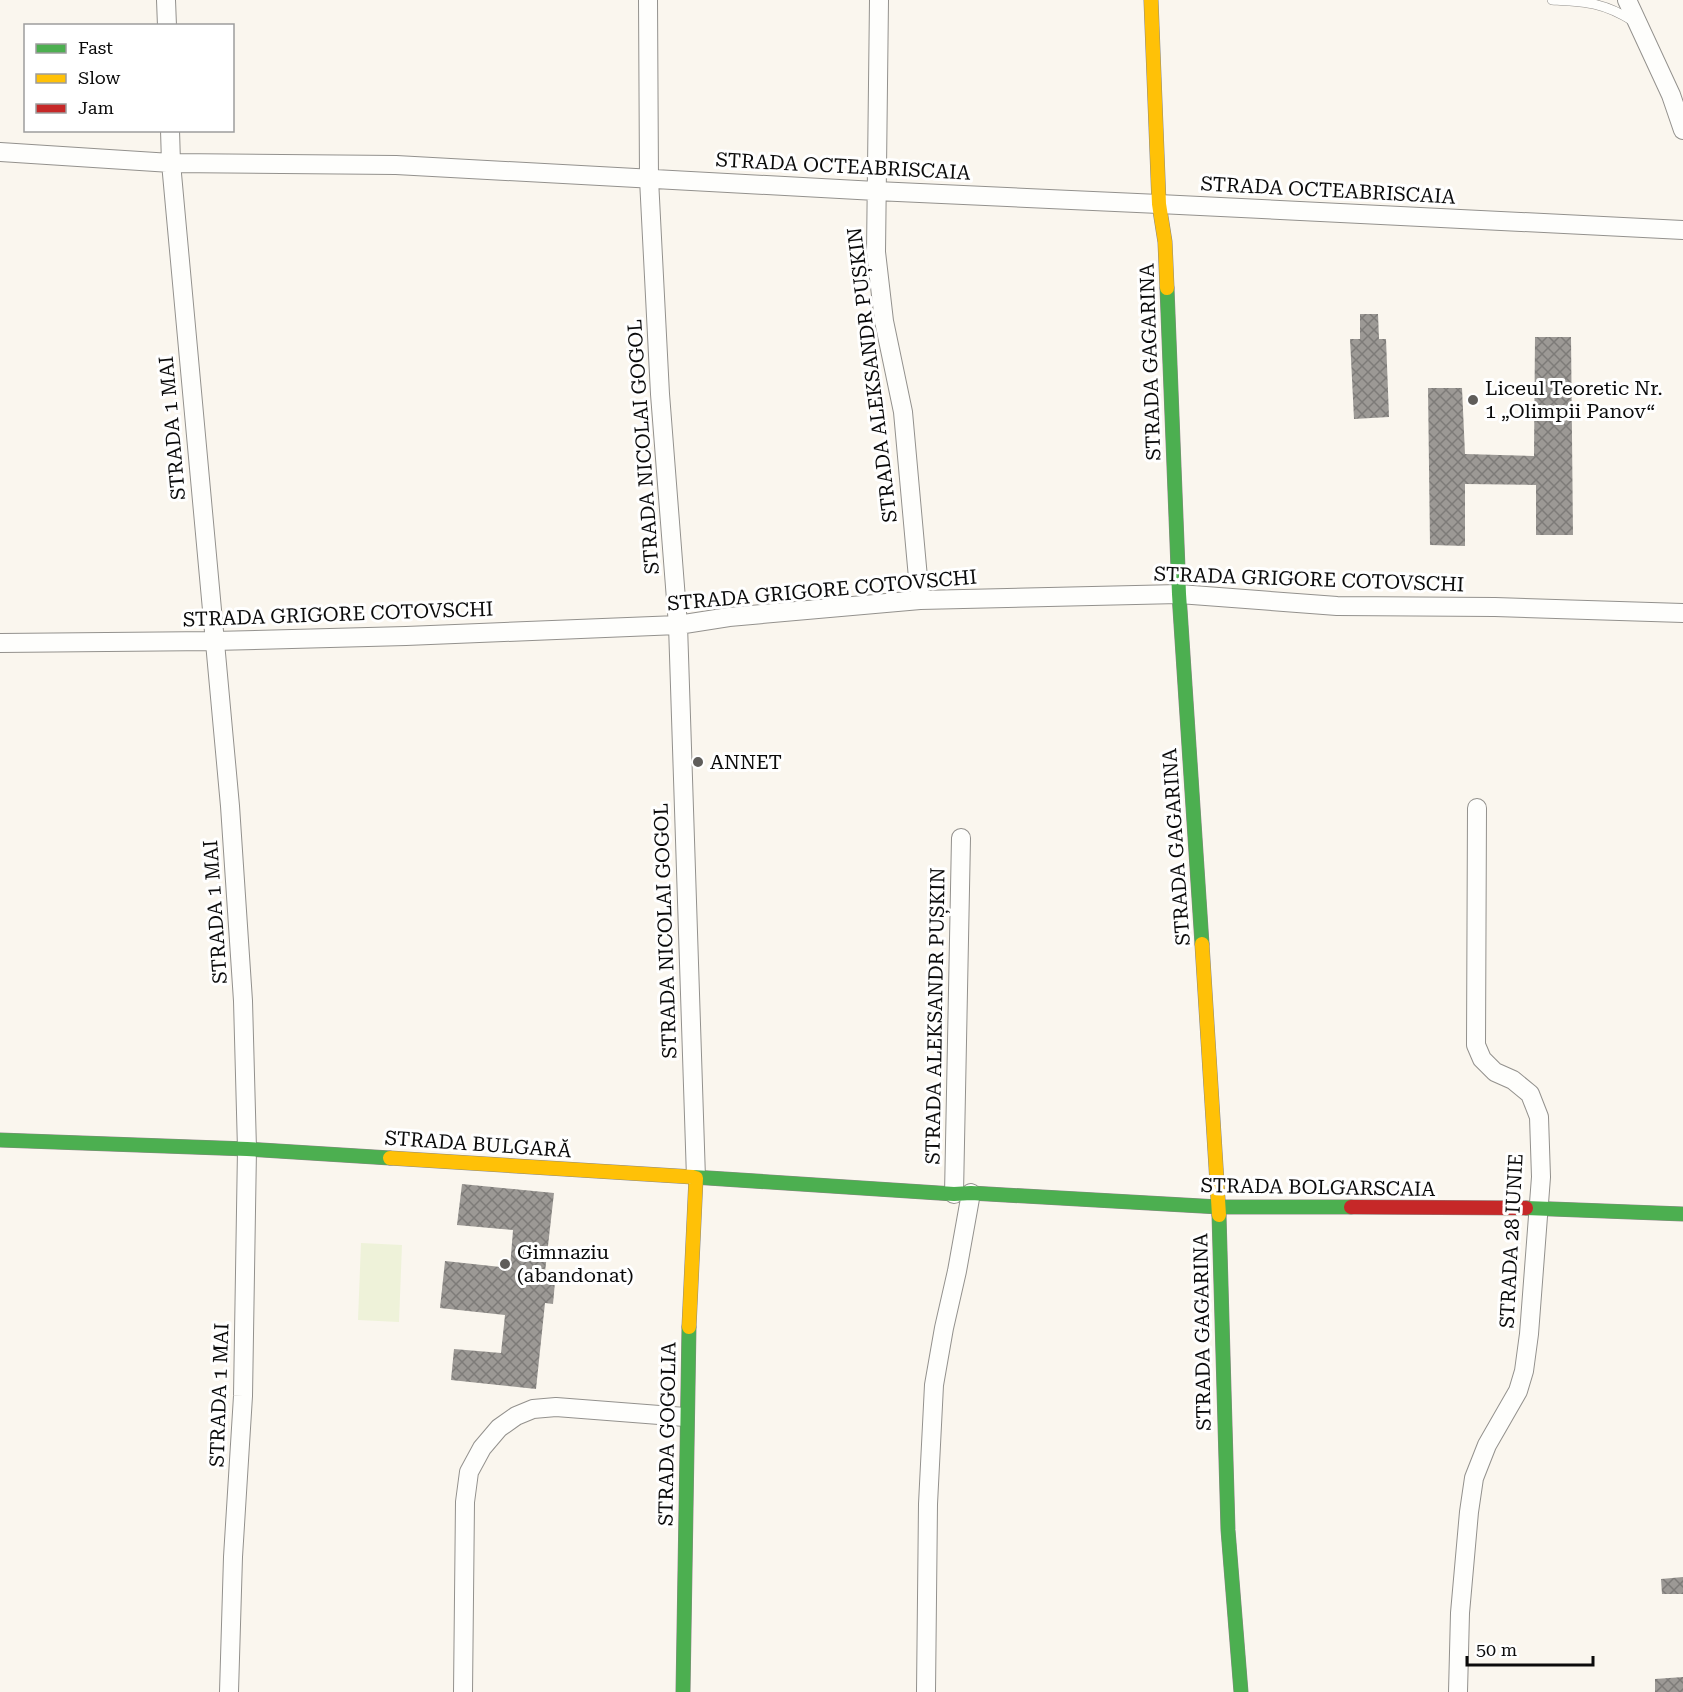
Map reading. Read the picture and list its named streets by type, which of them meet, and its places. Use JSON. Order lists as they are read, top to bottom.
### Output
{
  "streets": {
    "street": [
      "STRADA OCTEABRISCAIA",
      "STRADA GAGARINA",
      "STRADA ALEKSANDR PUȘKIN",
      "STRADA 1 MAI",
      "STRADA NICOLAI GOGOL",
      "STRADA GRIGORE COTOVSCHI",
      "STRADA BULGARĂ",
      "STRADA BOLGARSCAIA",
      "STRADA 28 IUNIE",
      "STRADA GOGOLIA"
    ]
  },
  "crossings": [
    ["STRADA OCTEABRISCAIA", "STRADA GAGARINA"],
    ["STRADA OCTEABRISCAIA", "STRADA ALEKSANDR PUȘKIN"],
    ["STRADA OCTEABRISCAIA", "STRADA 1 MAI"],
    ["STRADA OCTEABRISCAIA", "STRADA NICOLAI GOGOL"],
    ["STRADA GAGARINA", "STRADA GRIGORE COTOVSCHI"],
    ["STRADA GAGARINA", "STRADA BOLGARSCAIA"],
    ["STRADA ALEKSANDR PUȘKIN", "STRADA GRIGORE COTOVSCHI"],
    ["STRADA ALEKSANDR PUȘKIN", "STRADA BULGARĂ"],
    ["STRADA ALEKSANDR PUȘKIN", "STRADA BOLGARSCAIA"],
    ["STRADA 1 MAI", "STRADA GRIGORE COTOVSCHI"],
    ["STRADA 1 MAI", "STRADA BULGARĂ"],
    ["STRADA NICOLAI GOGOL", "STRADA GRIGORE COTOVSCHI"],
    ["STRADA NICOLAI GOGOL", "STRADA BULGARĂ"],
    ["STRADA NICOLAI GOGOL", "STRADA GOGOLIA"],
    ["STRADA BULGARĂ", "STRADA BOLGARSCAIA"],
    ["STRADA BULGARĂ", "STRADA GOGOLIA"],
    ["STRADA BOLGARSCAIA", "STRADA 28 IUNIE"]
  ],
  "places": ["Liceul Teoretic Nr. 1 „Olimpii Panov“", "ANNET", "Gimnaziu (abandonat)"],
  "legend": ["Fast", "Slow", "Jam"],
  "scale_bar": "50 m"
}
